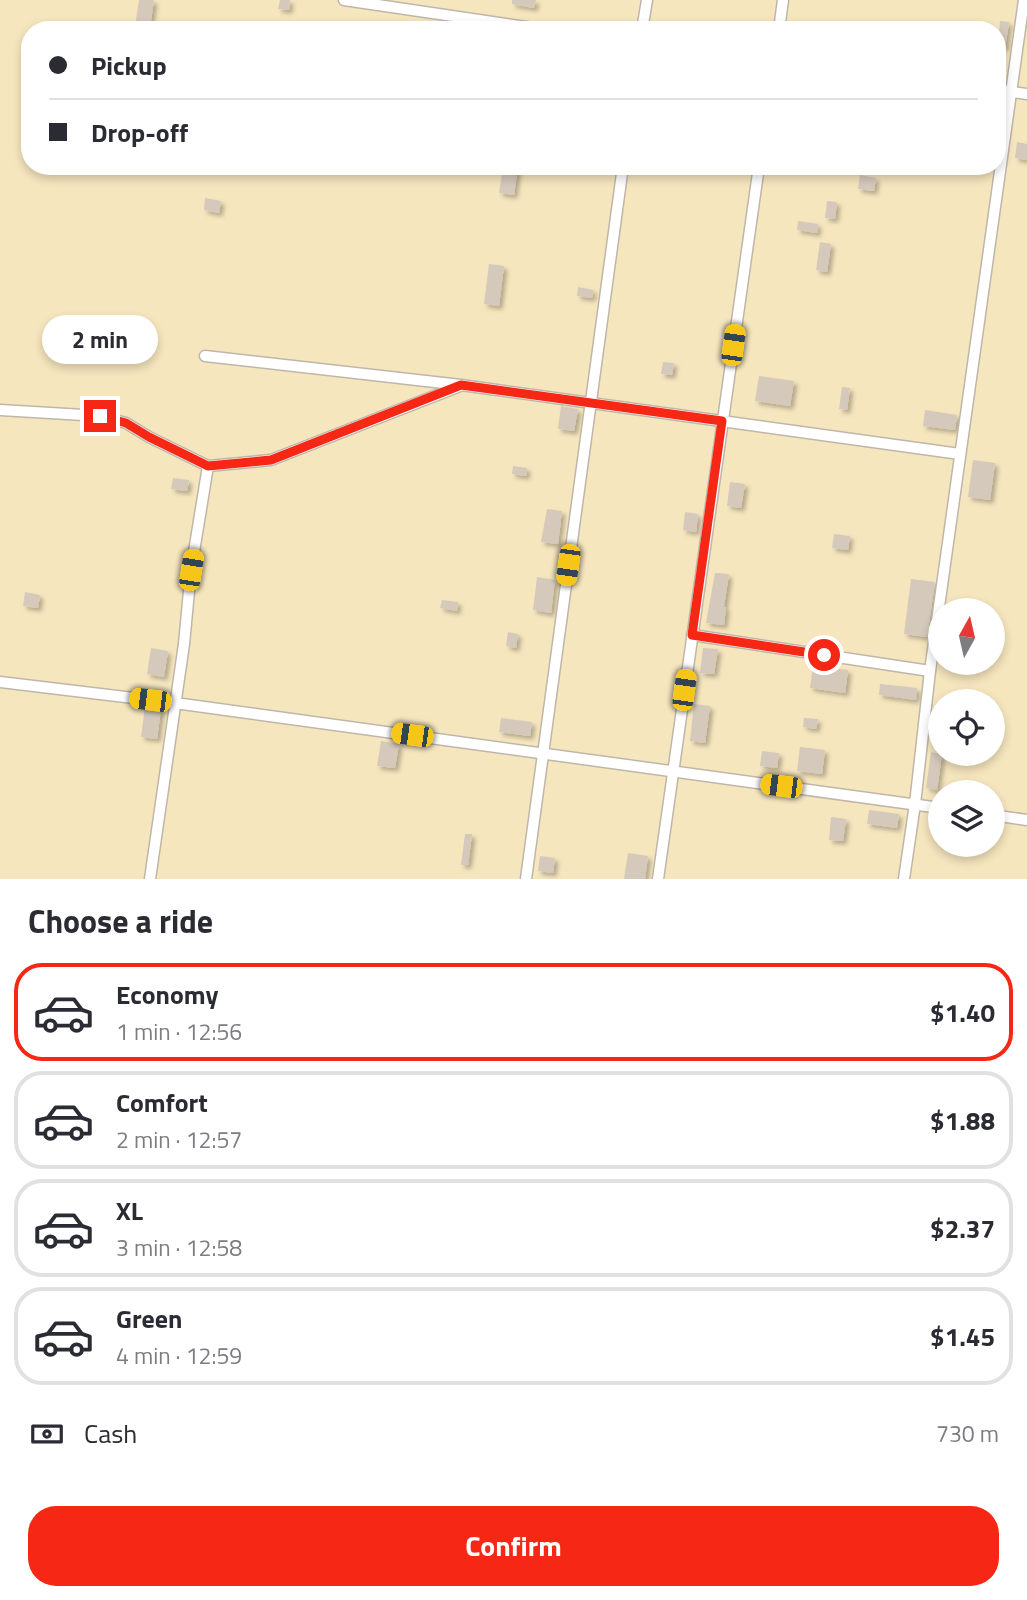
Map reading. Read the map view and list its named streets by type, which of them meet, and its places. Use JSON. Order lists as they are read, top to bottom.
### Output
{
  "north": "top",
  "page": {
    "banner": ["Pickup", "Drop-off"],
    "bubble": "2 min",
    "heading": "Choose a ride",
    "list": [
      {
        "name": "Economy",
        "note": "1 min · 12:56",
        "value": "$1.40"
      },
      {
        "name": "Comfort",
        "note": "2 min · 12:57",
        "value": "$1.88"
      },
      {
        "name": "XL",
        "note": "3 min · 12:58",
        "value": "$2.37"
      },
      {
        "name": "Green",
        "note": "4 min · 12:59",
        "value": "$1.45"
      }
    ],
    "pay": ["Cash", "730 m"],
    "buttons": "Confirm"
  }
}
